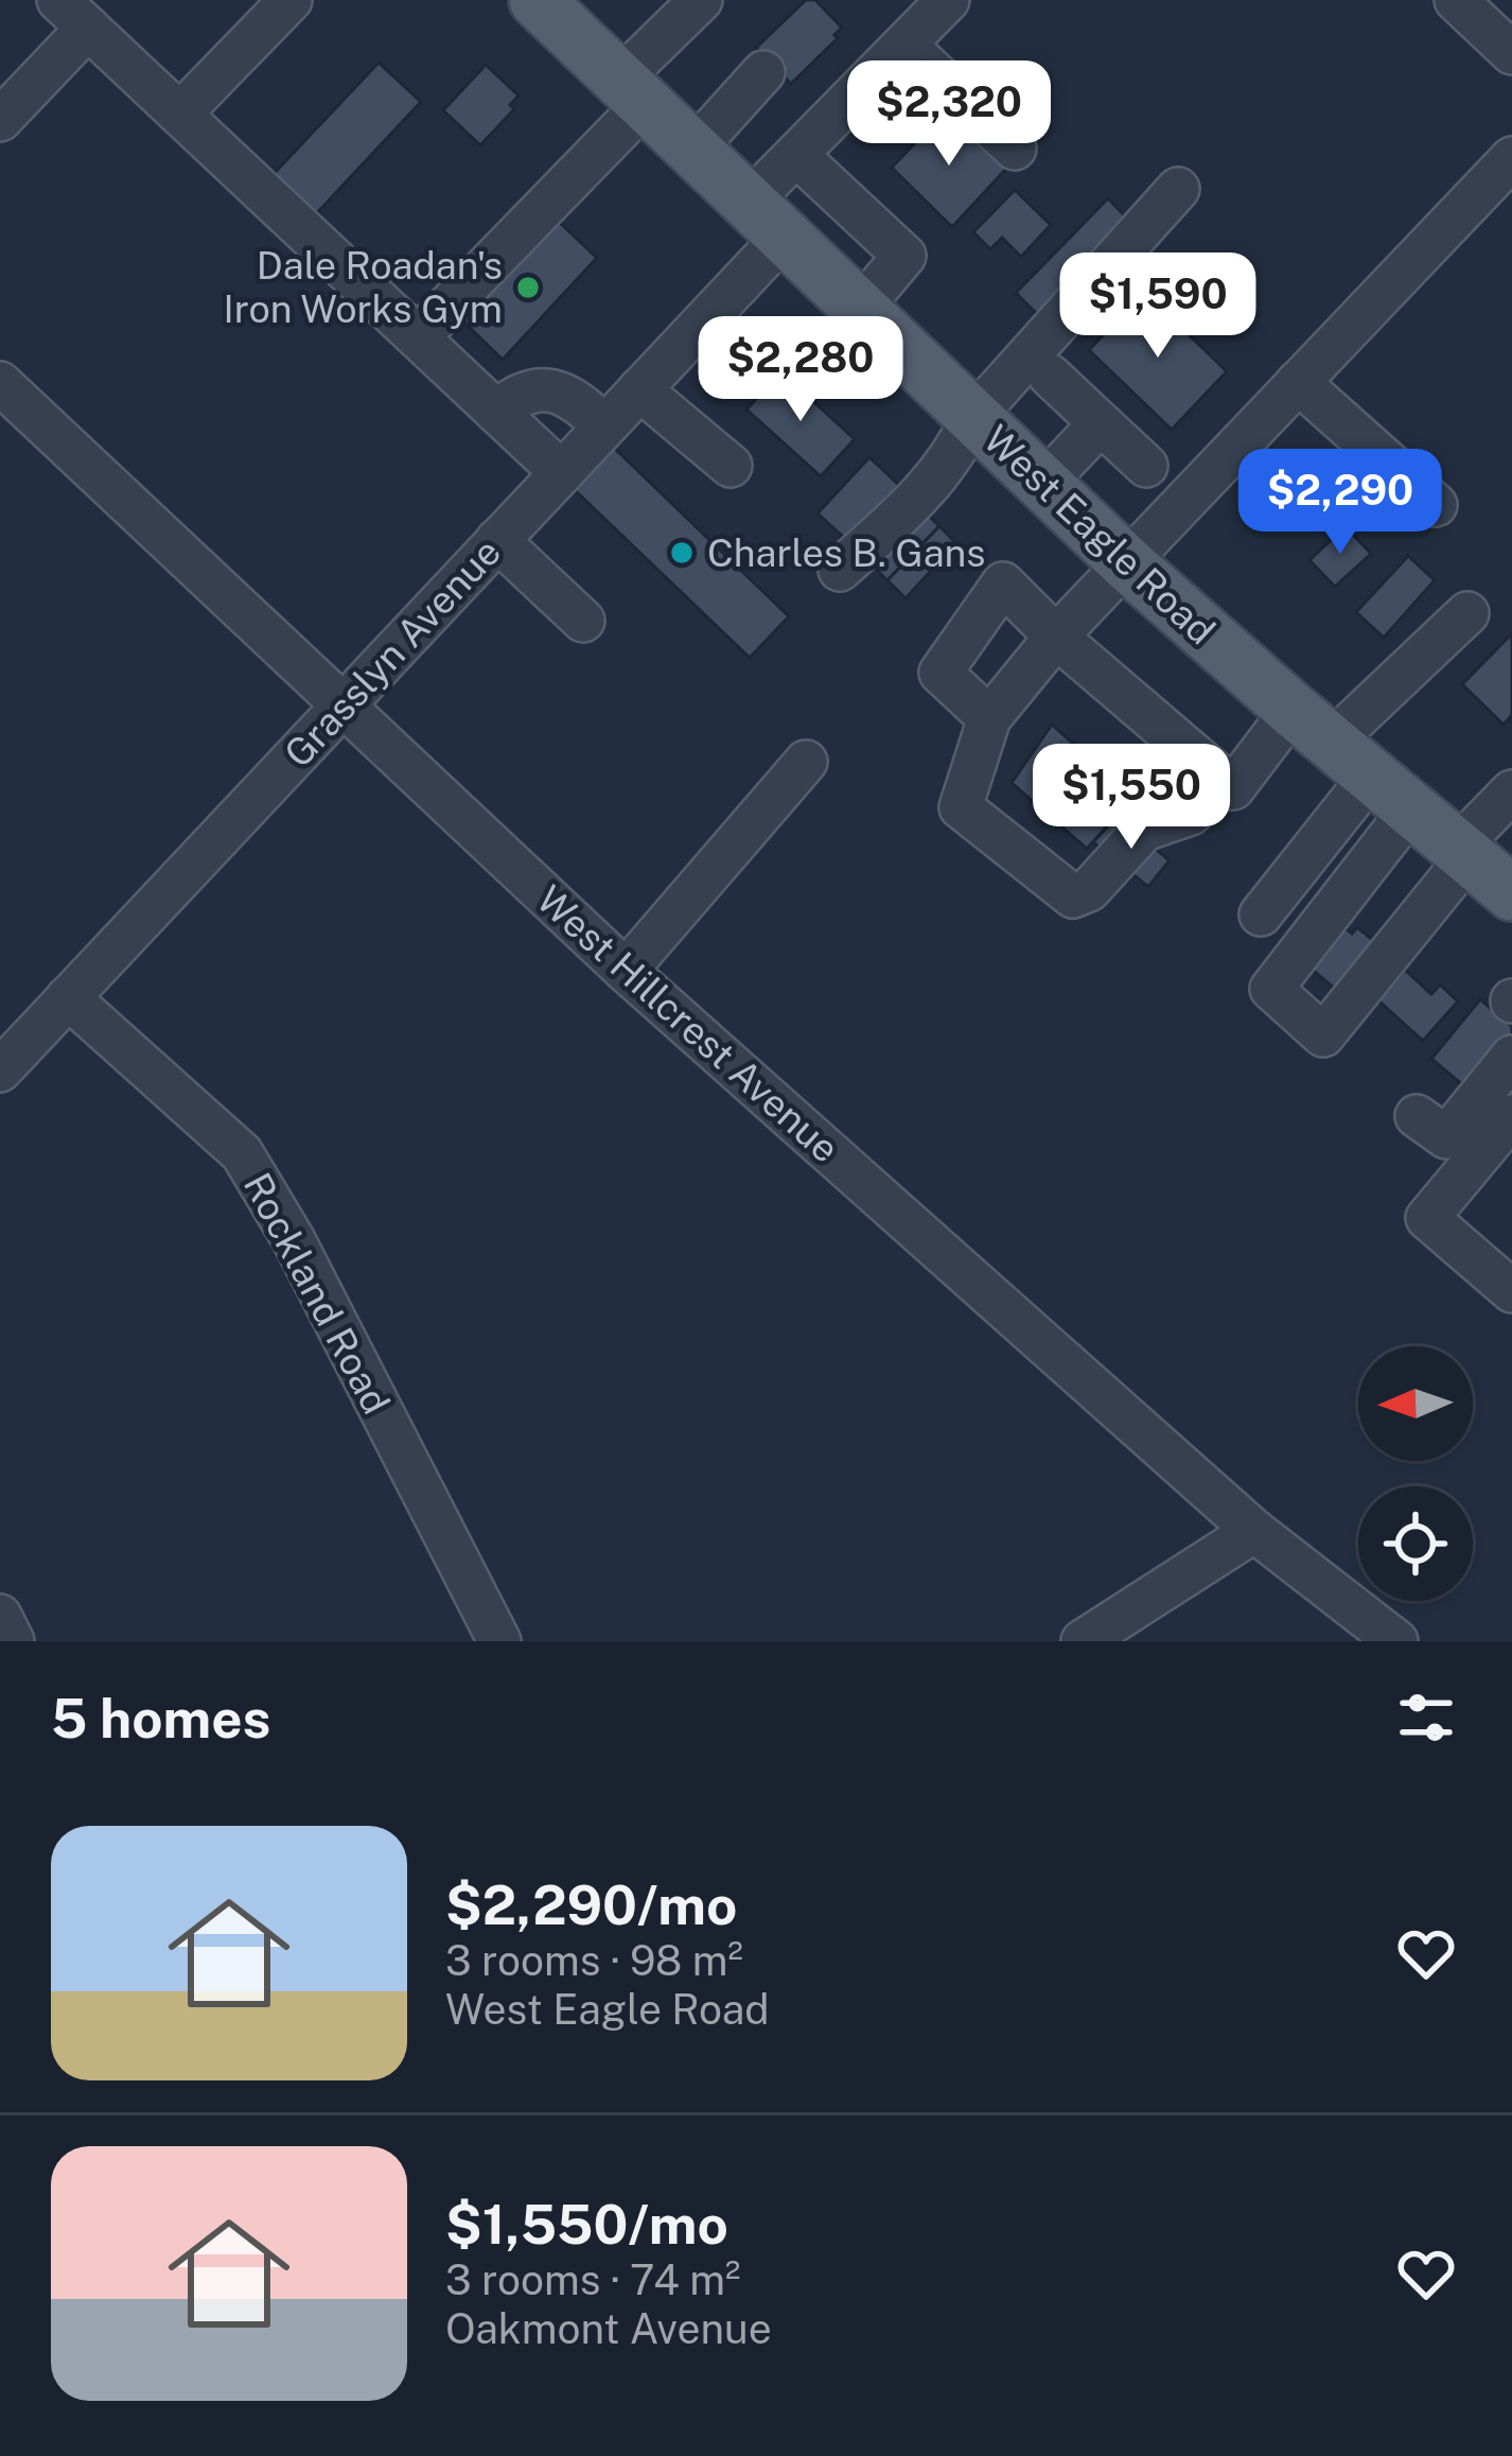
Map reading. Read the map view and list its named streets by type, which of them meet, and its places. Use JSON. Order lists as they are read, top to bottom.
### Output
{
  "streets": {
    "main road": ["West Eagle Road"],
    "street": ["Grasslyn Avenue", "West Hillcrest Avenue", "Rockland Road"]
  },
  "crossings": [
    ["West Eagle Road", "Grasslyn Avenue"],
    ["Grasslyn Avenue", "West Hillcrest Avenue"],
    ["Grasslyn Avenue", "Rockland Road"]
  ],
  "places": ["Dale Roadan's Iron Works Gym", "Charles B. Gans"],
  "north": "left",
  "page": {
    "price": [
      "$2,320",
      "$1,590",
      "$2,280",
      "$2,290",
      "$1,550"
    ],
    "heading": "5 homes",
    "list": [
      {
        "name": "$2,290/mo",
        "note": "3 rooms · 98 m² · West Eagle Road"
      },
      {
        "name": "$1,550/mo",
        "note": "3 rooms · 74 m² · Oakmont Avenue"
      }
    ]
  }
}
